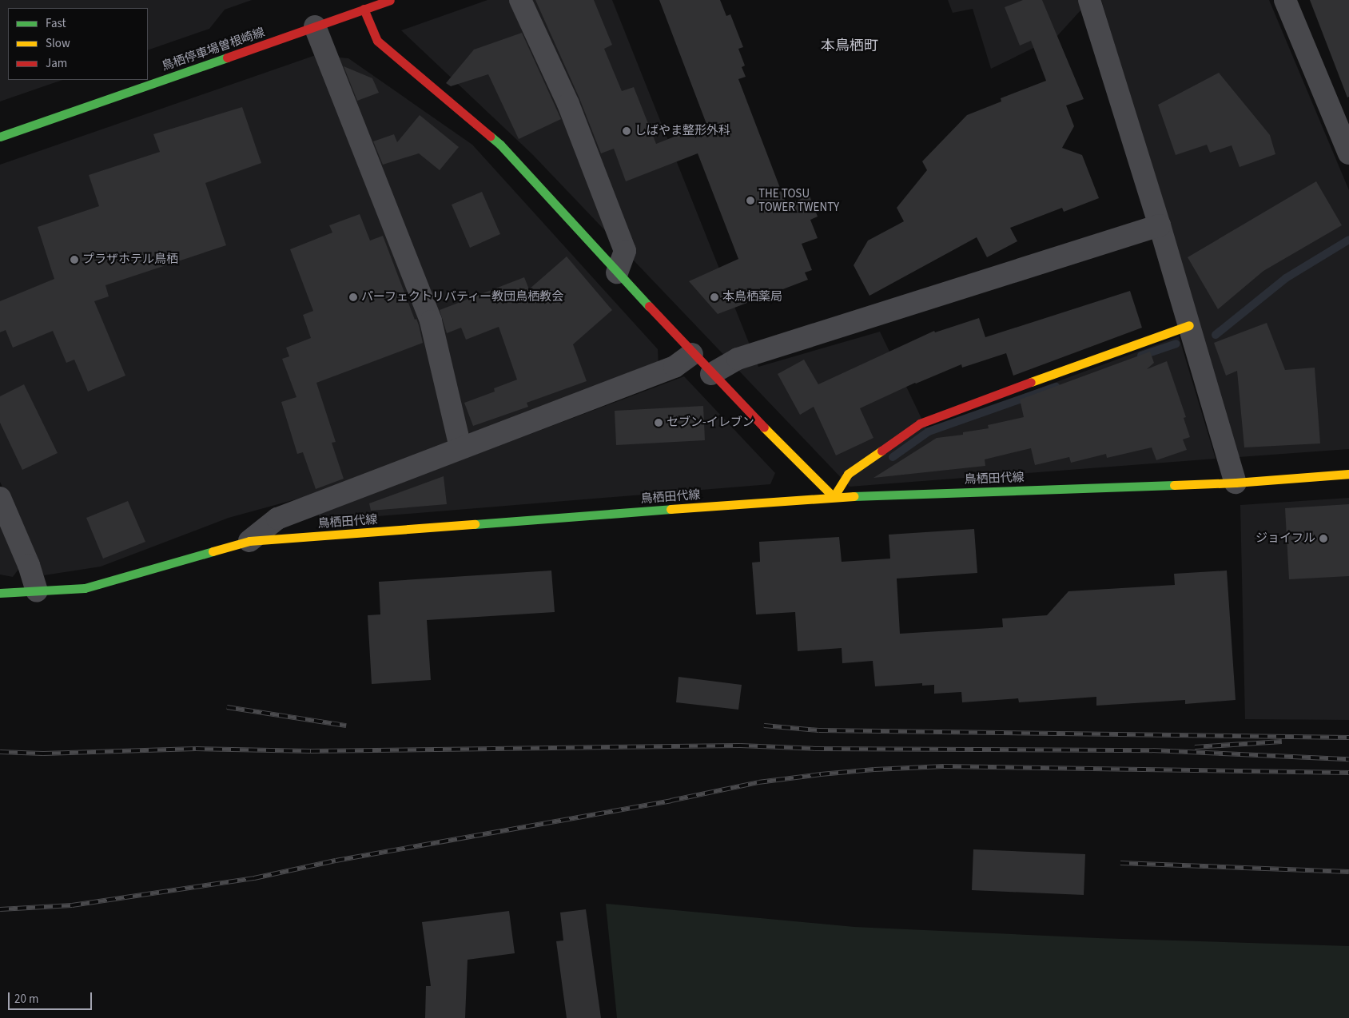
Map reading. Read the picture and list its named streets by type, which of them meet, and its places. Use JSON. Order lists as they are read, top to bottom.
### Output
{
  "streets": {
    "main road": ["鳥栖停車場曽根崎線", "鳥栖田代線"]
  },
  "districts": ["本鳥栖町"],
  "places": [
    "しばやま整形外科",
    "THE TOSU TOWER TWENTY",
    "プラザホテル鳥栖",
    "パーフェクトリバティー教団鳥栖教会",
    "本鳥栖薬局",
    "セブン-イレブン",
    "ジョイフル"
  ],
  "legend": ["Fast", "Slow", "Jam"],
  "scale_bar": "20 m"
}
